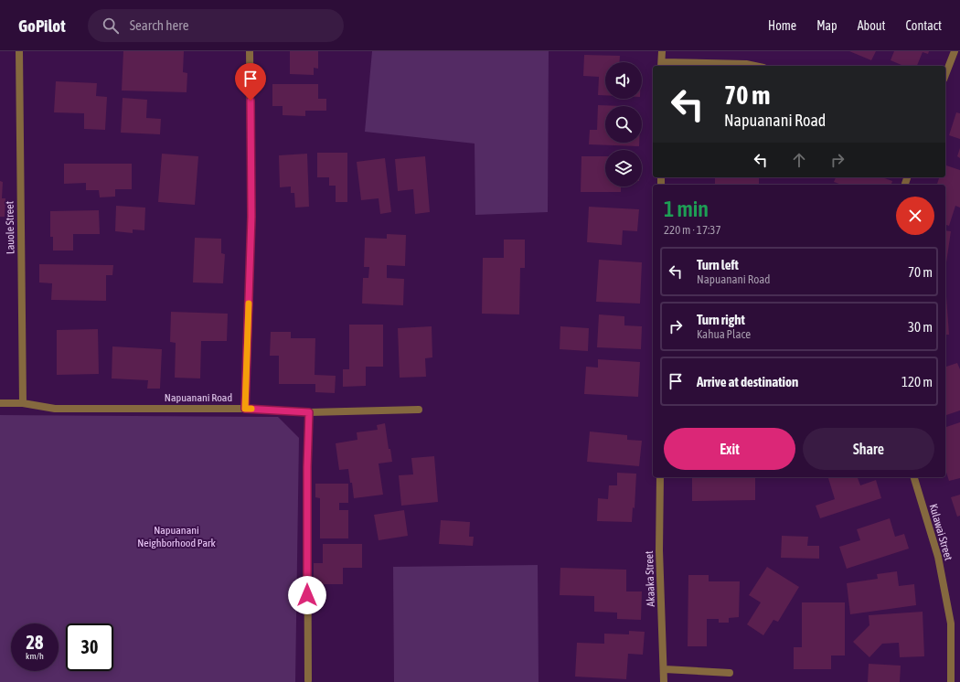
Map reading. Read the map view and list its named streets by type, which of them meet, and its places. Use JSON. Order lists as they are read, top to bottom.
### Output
{
  "streets": {
    "street": [
      "Lauole Street",
      "Napuanani Road",
      "Kulawai Street",
      "Akaaka Street"
    ]
  },
  "crossings": [
    ["Lauole Street", "Napuanani Road"]
  ],
  "parks": ["Napuanani Neighborhood Park"],
  "page": {
    "header": "GoPilot",
    "search": "Search here",
    "nav": [
      "Home",
      "Map",
      "About",
      "Contact"
    ],
    "turn": ["70 m", "Napuanani Road"],
    "heading": ["1 min", "220 m · 17:37"],
    "list": [
      {
        "name": "Turn left",
        "note": "Napuanani Road",
        "value": "70 m"
      },
      {
        "name": "Turn right",
        "note": "Kahua Place",
        "value": "30 m"
      },
      {
        "name": "Arrive at destination",
        "value": "120 m"
      }
    ],
    "buttons": ["Exit", "Share"],
    "speed": "28 km/h",
    "limit": "30"
  }
}
